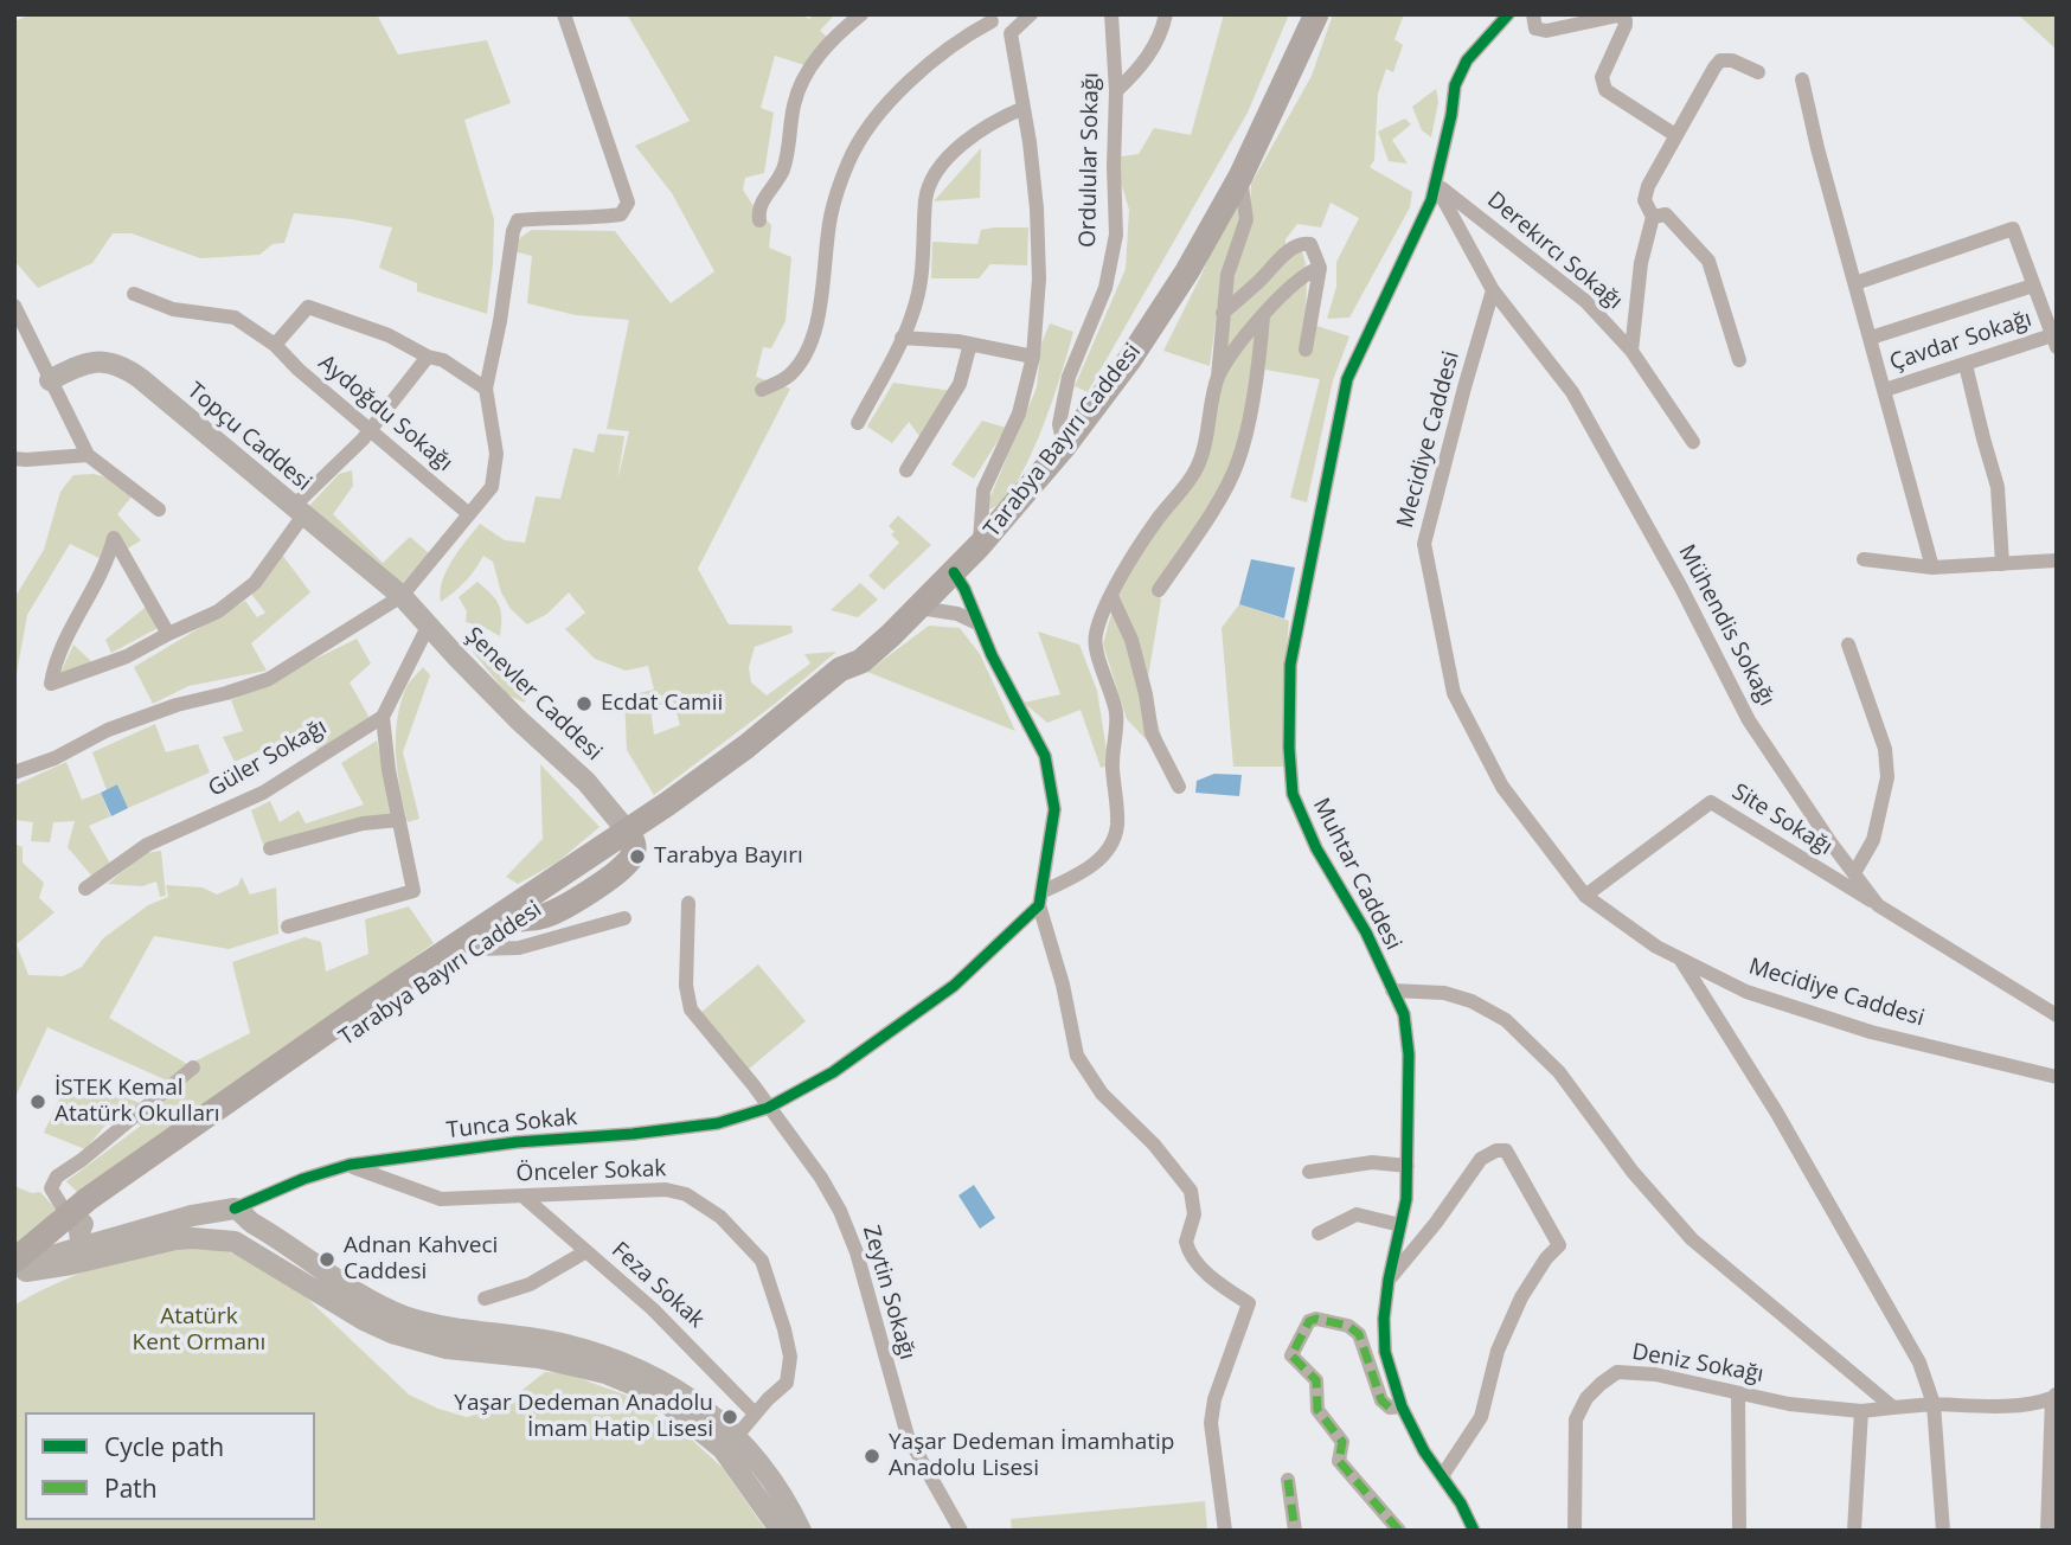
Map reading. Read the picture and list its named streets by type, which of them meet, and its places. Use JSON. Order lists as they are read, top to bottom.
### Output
{
  "streets": {
    "main road": ["Topçu Caddesi", "Tarabya Bayırı Caddesi", "Şenevler Caddesi"],
    "street": [
      "Ordulular Sokağı",
      "Derekırcı Sokağı",
      "Çavdar Sokağı",
      "Aydoğdu Sokağı",
      "Mecidiye Caddesi",
      "Mühendis Sokağı",
      "Güler Sokağı",
      "Site Sokağı",
      "Muhtar Caddesi",
      "Tunca Sokak",
      "Önceler Sokak",
      "Feza Sokak",
      "Zeytin Sokağı",
      "Deniz Sokağı"
    ]
  },
  "crossings": [
    ["Ordulular Sokağı", "Tarabya Bayırı Caddesi"],
    ["Derekırcı Sokağı", "Mühendis Sokağı"],
    ["Derekırcı Sokağı", "Muhtar Caddesi"],
    ["Topçu Caddesi", "Şenevler Caddesi"],
    ["Mecidiye Caddesi", "Mühendis Sokağı"],
    ["Mecidiye Caddesi", "Site Sokağı"],
    ["Tarabya Bayırı Caddesi", "Şenevler Caddesi"],
    ["Tarabya Bayırı Caddesi", "Tunca Sokak"],
    ["Mühendis Sokağı", "Site Sokağı"],
    ["Mühendis Sokağı", "Muhtar Caddesi"],
    ["Tunca Sokak", "Önceler Sokak"],
    ["Tunca Sokak", "Zeytin Sokağı"],
    ["Önceler Sokak", "Feza Sokak"]
  ],
  "parks": ["Atatürk Kent Ormanı"],
  "places": [
    "Ecdat Camii",
    "Tarabya Bayırı",
    "İSTEK Kemal Atatürk Okulları",
    "Adnan Kahveci Caddesi",
    "Yaşar Dedeman Anadolu İmam Hatip Lisesi",
    "Yaşar Dedeman İmamhatip Anadolu Lisesi"
  ],
  "legend": ["Cycle path", "Path"]
}
